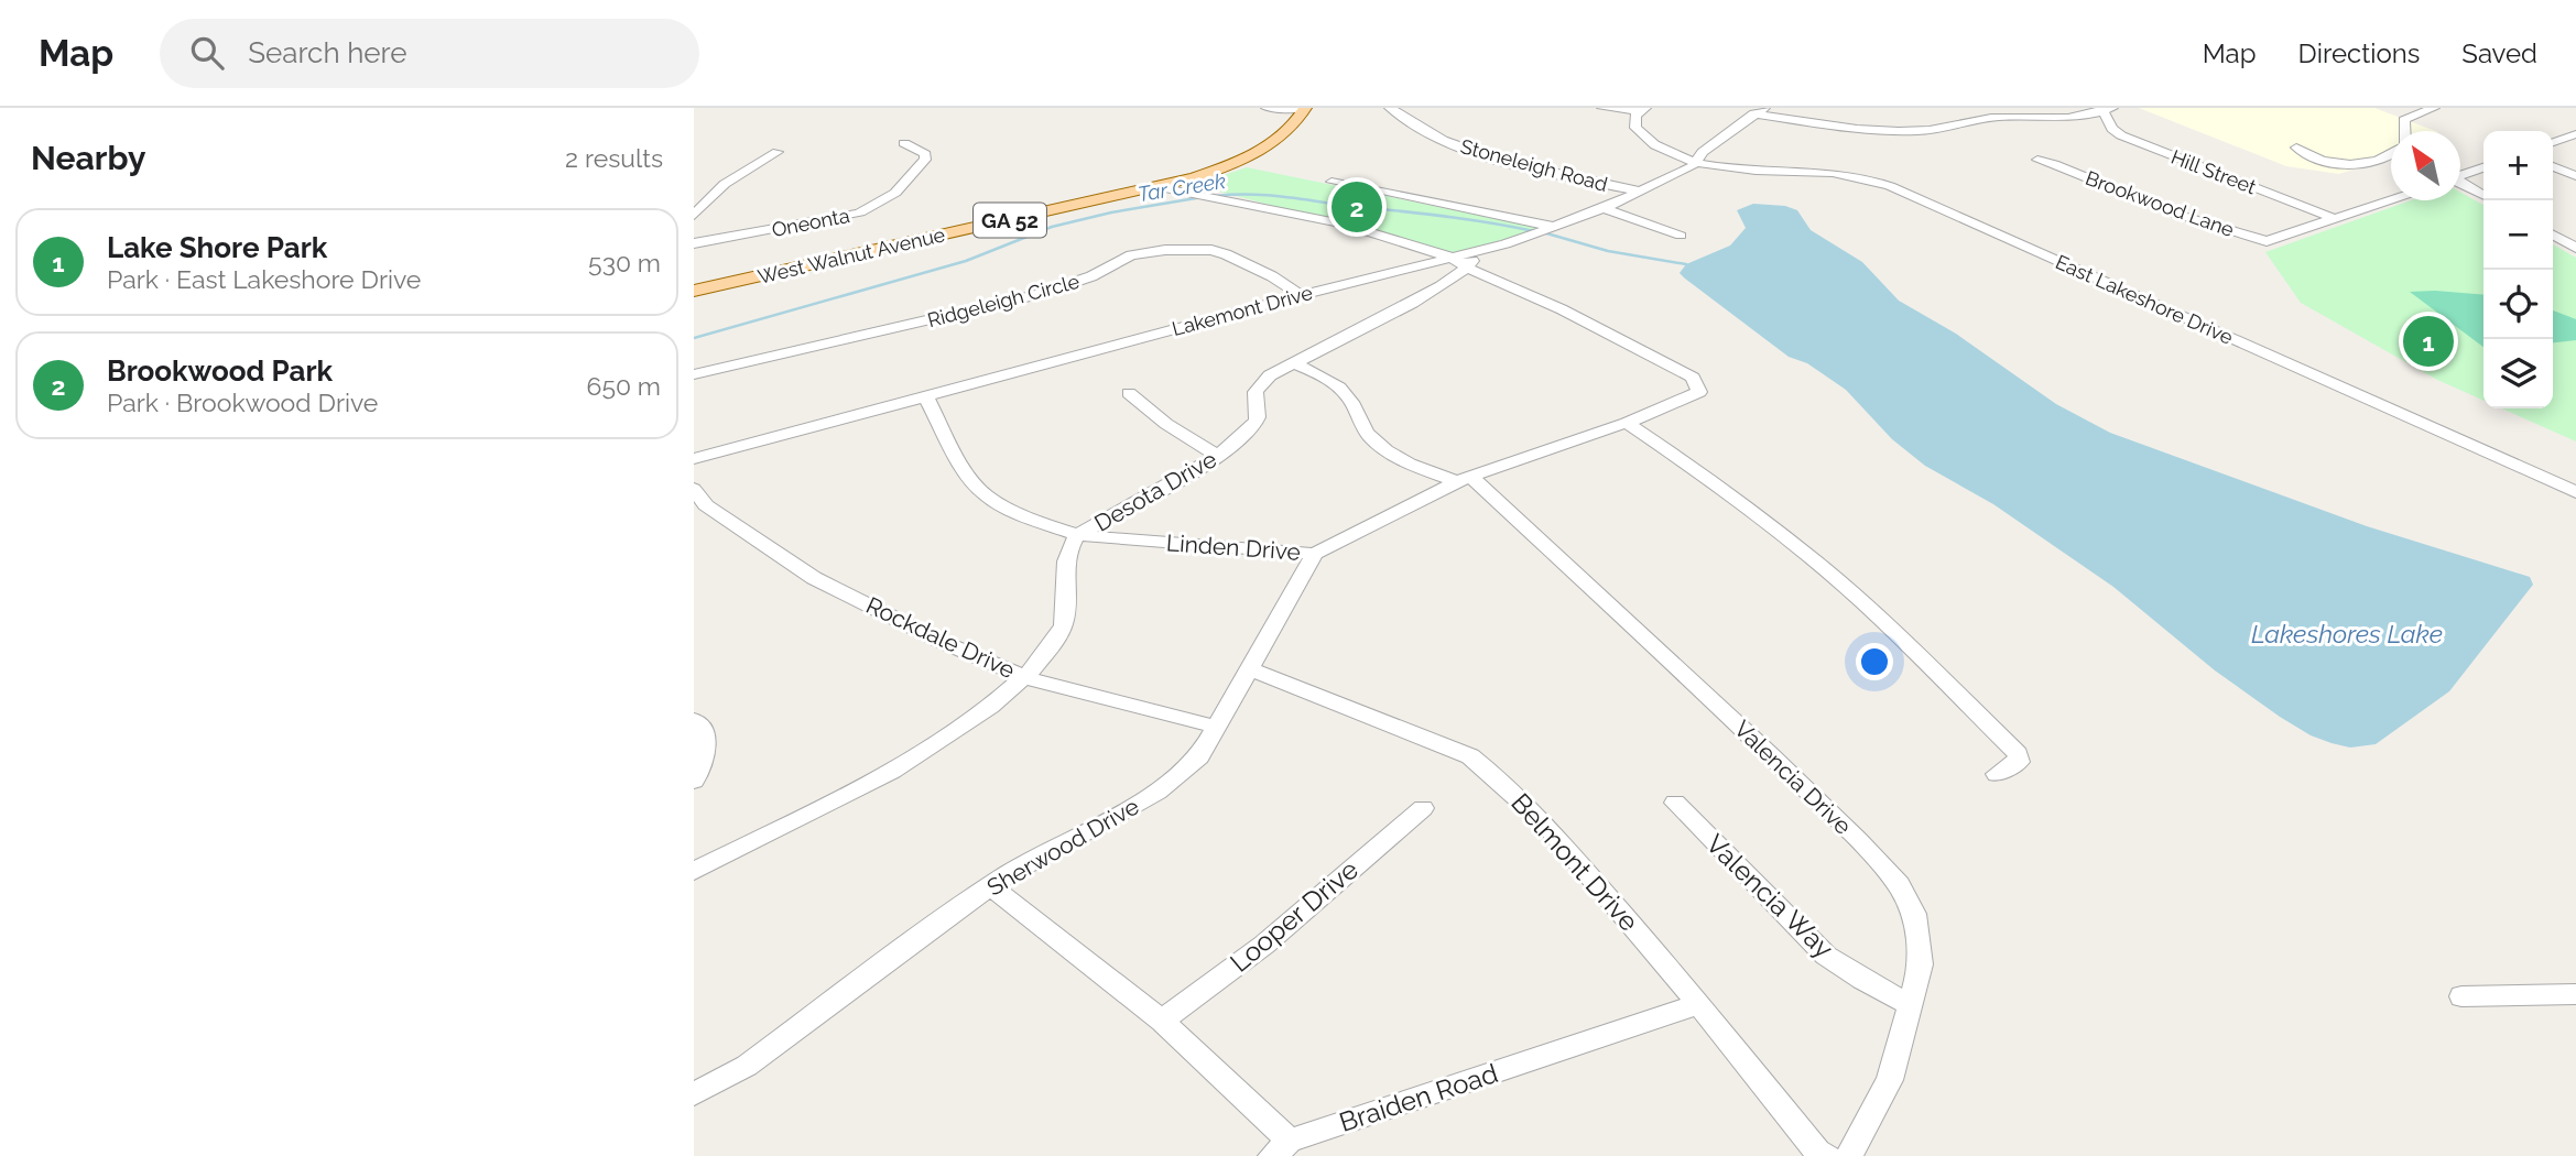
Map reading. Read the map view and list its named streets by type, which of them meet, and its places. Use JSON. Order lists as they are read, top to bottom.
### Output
{
  "streets": {
    "main road": ["GA 52", "West Walnut Avenue"],
    "street": [
      "Stoneleigh Road",
      "Hill Street",
      "Brookwood Lane",
      "Oneonta",
      "East Lakeshore Drive",
      "Ridgeleigh Circle",
      "Lakemont Drive",
      "Desota Drive",
      "Linden Drive",
      "Rockdale Drive",
      "Valencia Drive",
      "Sherwood Drive",
      "Belmont Drive",
      "Valencia Way",
      "Looper Drive",
      "Braiden Road"
    ]
  },
  "crossings": [
    ["Stoneleigh Road", "Lakemont Drive"],
    ["Hill Street", "Brookwood Lane"],
    ["East Lakeshore Drive", "Lakemont Drive"],
    ["Ridgeleigh Circle", "Lakemont Drive"],
    ["Lakemont Drive", "Desota Drive"],
    ["Lakemont Drive", "Linden Drive"],
    ["Desota Drive", "Linden Drive"],
    ["Desota Drive", "Rockdale Drive"],
    ["Desota Drive", "Valencia Drive"],
    ["Linden Drive", "Valencia Drive"],
    ["Linden Drive", "Sherwood Drive"],
    ["Rockdale Drive", "Sherwood Drive"],
    ["Valencia Drive", "Valencia Way"],
    ["Sherwood Drive", "Belmont Drive"],
    ["Sherwood Drive", "Braiden Road"],
    ["Belmont Drive", "Braiden Road"],
    ["Looper Drive", "Braiden Road"]
  ],
  "water": ["Tar Creek", "Lakeshores Lake"],
  "north": "top left",
  "page": {
    "header": "Map",
    "search": "Search here",
    "nav": ["Map", "Directions", "Saved"],
    "heading": ["Nearby", "2 results"],
    "map_buttons": ["+", "−"],
    "pins": ["2", "1"],
    "list": [
      {
        "mark": "1",
        "name": "Lake Shore Park",
        "note": "Park · East Lakeshore Drive",
        "value": "530 m"
      },
      {
        "mark": "2",
        "name": "Brookwood Park",
        "note": "Park · Brookwood Drive",
        "value": "650 m"
      }
    ]
  }
}
